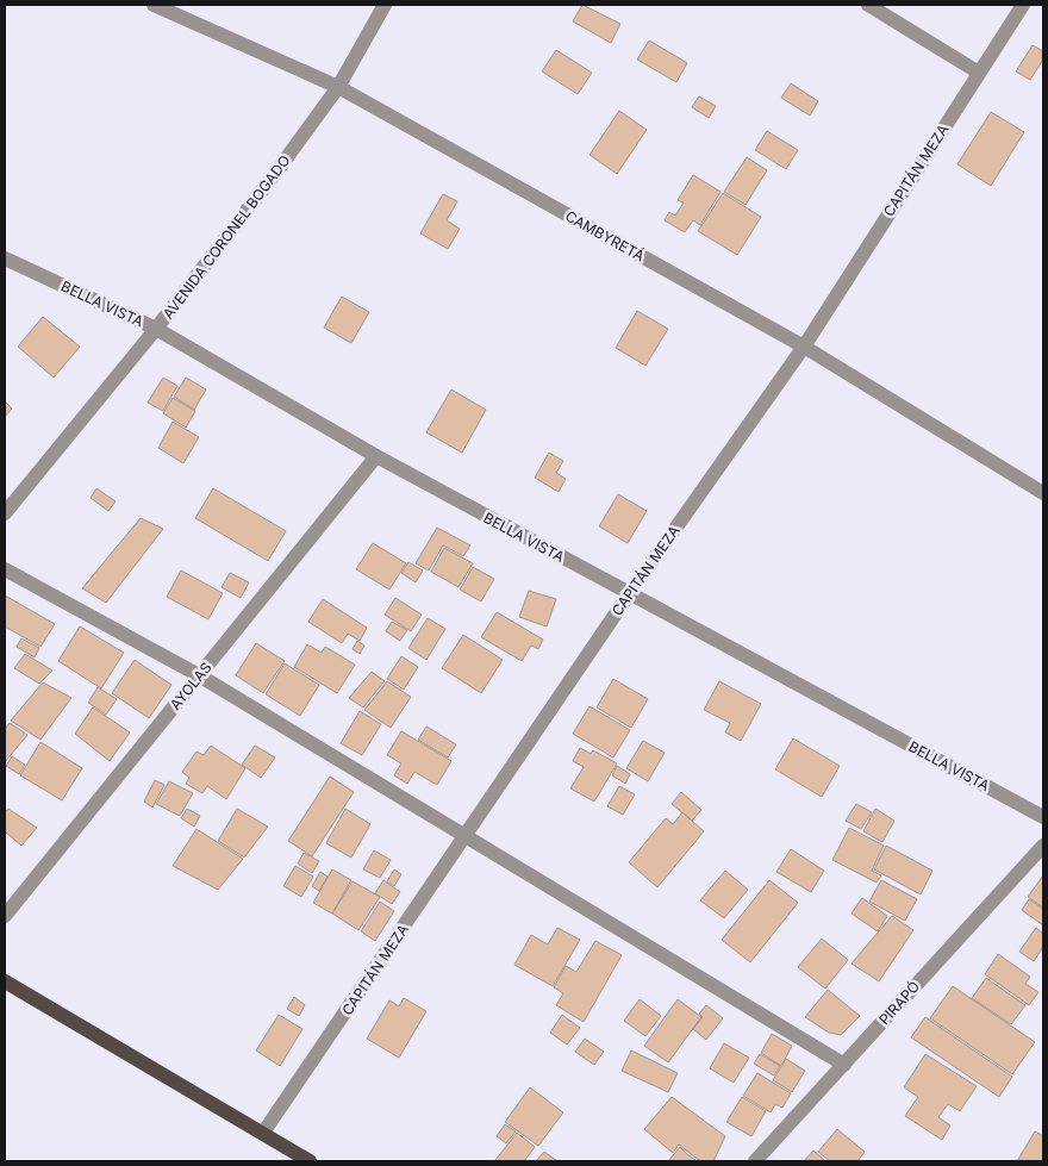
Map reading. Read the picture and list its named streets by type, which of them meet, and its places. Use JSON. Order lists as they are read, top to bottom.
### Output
{
  "streets": {
    "street": [
      "CAPITÁN MEZA",
      "CAMBYRETÁ",
      "AVENIDA CORONEL BOGADO",
      "BELLA VISTA",
      "AYOLAS",
      "PIRAPÓ"
    ]
  },
  "crossings": [
    ["CAPITÁN MEZA", "CAMBYRETÁ"],
    ["CAPITÁN MEZA", "BELLA VISTA"],
    ["CAMBYRETÁ", "AVENIDA CORONEL BOGADO"],
    ["AVENIDA CORONEL BOGADO", "BELLA VISTA"],
    ["BELLA VISTA", "AYOLAS"]
  ]
}
